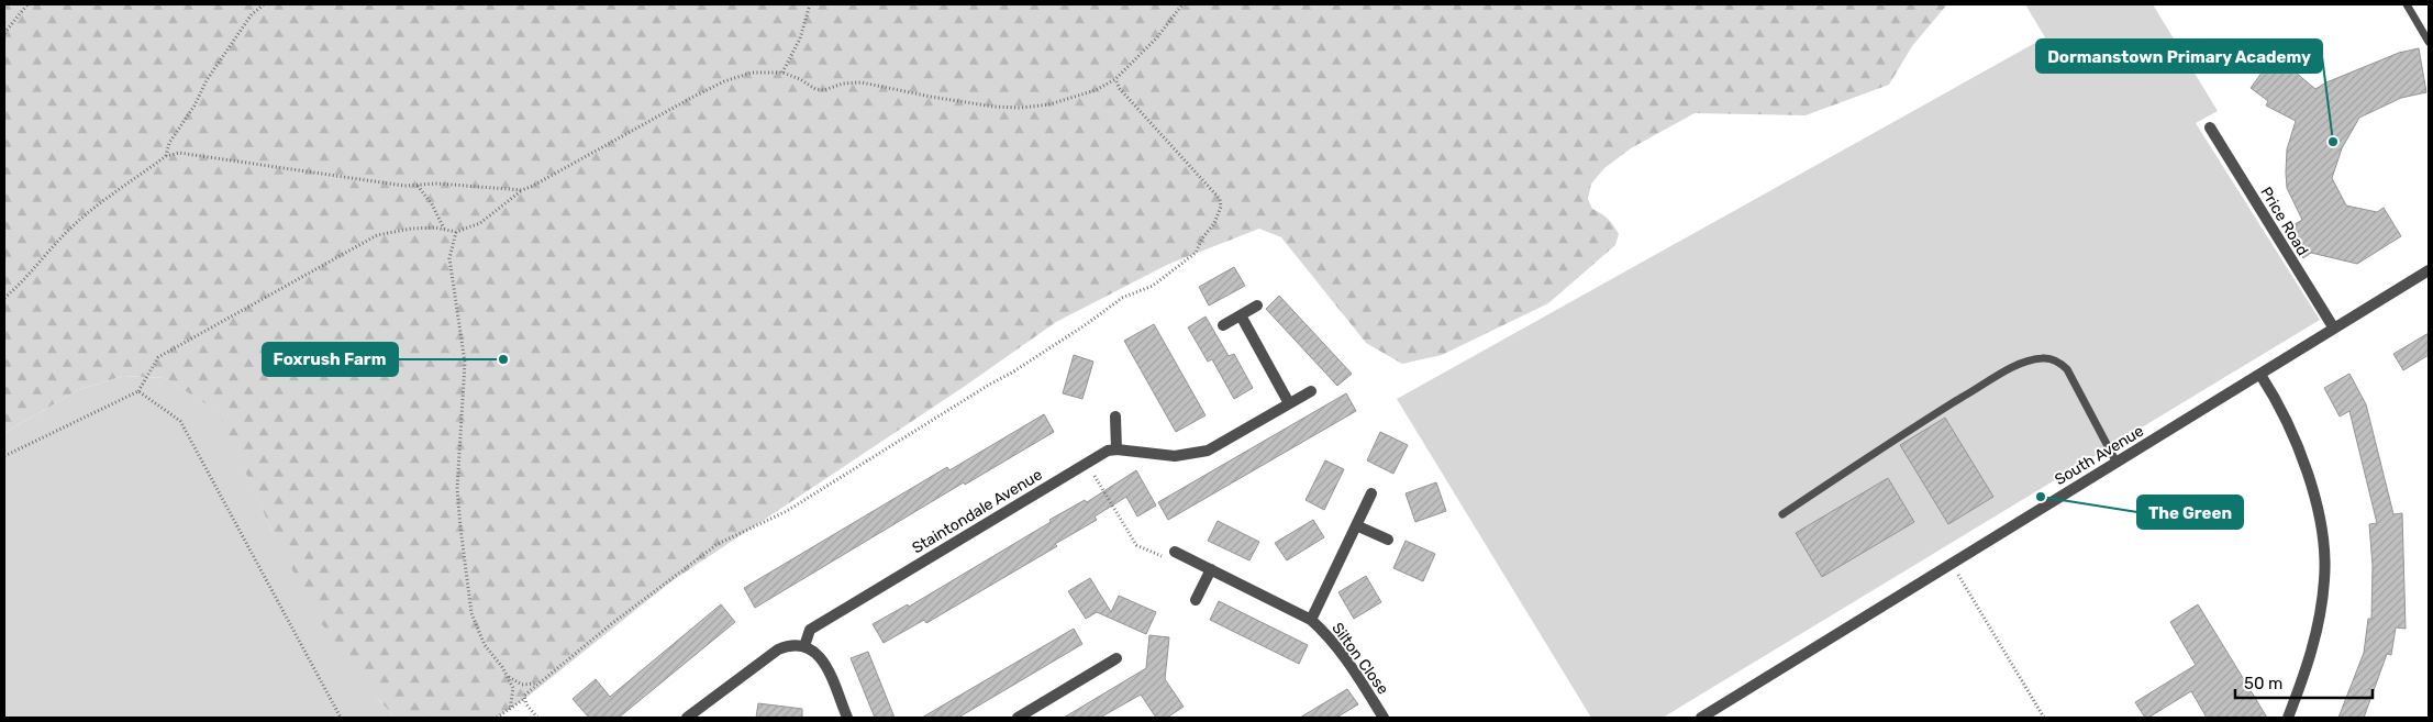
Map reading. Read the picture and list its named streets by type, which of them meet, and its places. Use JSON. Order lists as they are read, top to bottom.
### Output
{
  "streets": {
    "street": [
      "Price Road",
      "South Avenue",
      "Staintondale Avenue",
      "Silton Close"
    ]
  },
  "crossings": [
    ["Price Road", "South Avenue"]
  ],
  "places": ["Dormanstown Primary Academy", "Foxrush Farm", "The Green"],
  "scale_bar": "50 m"
}
